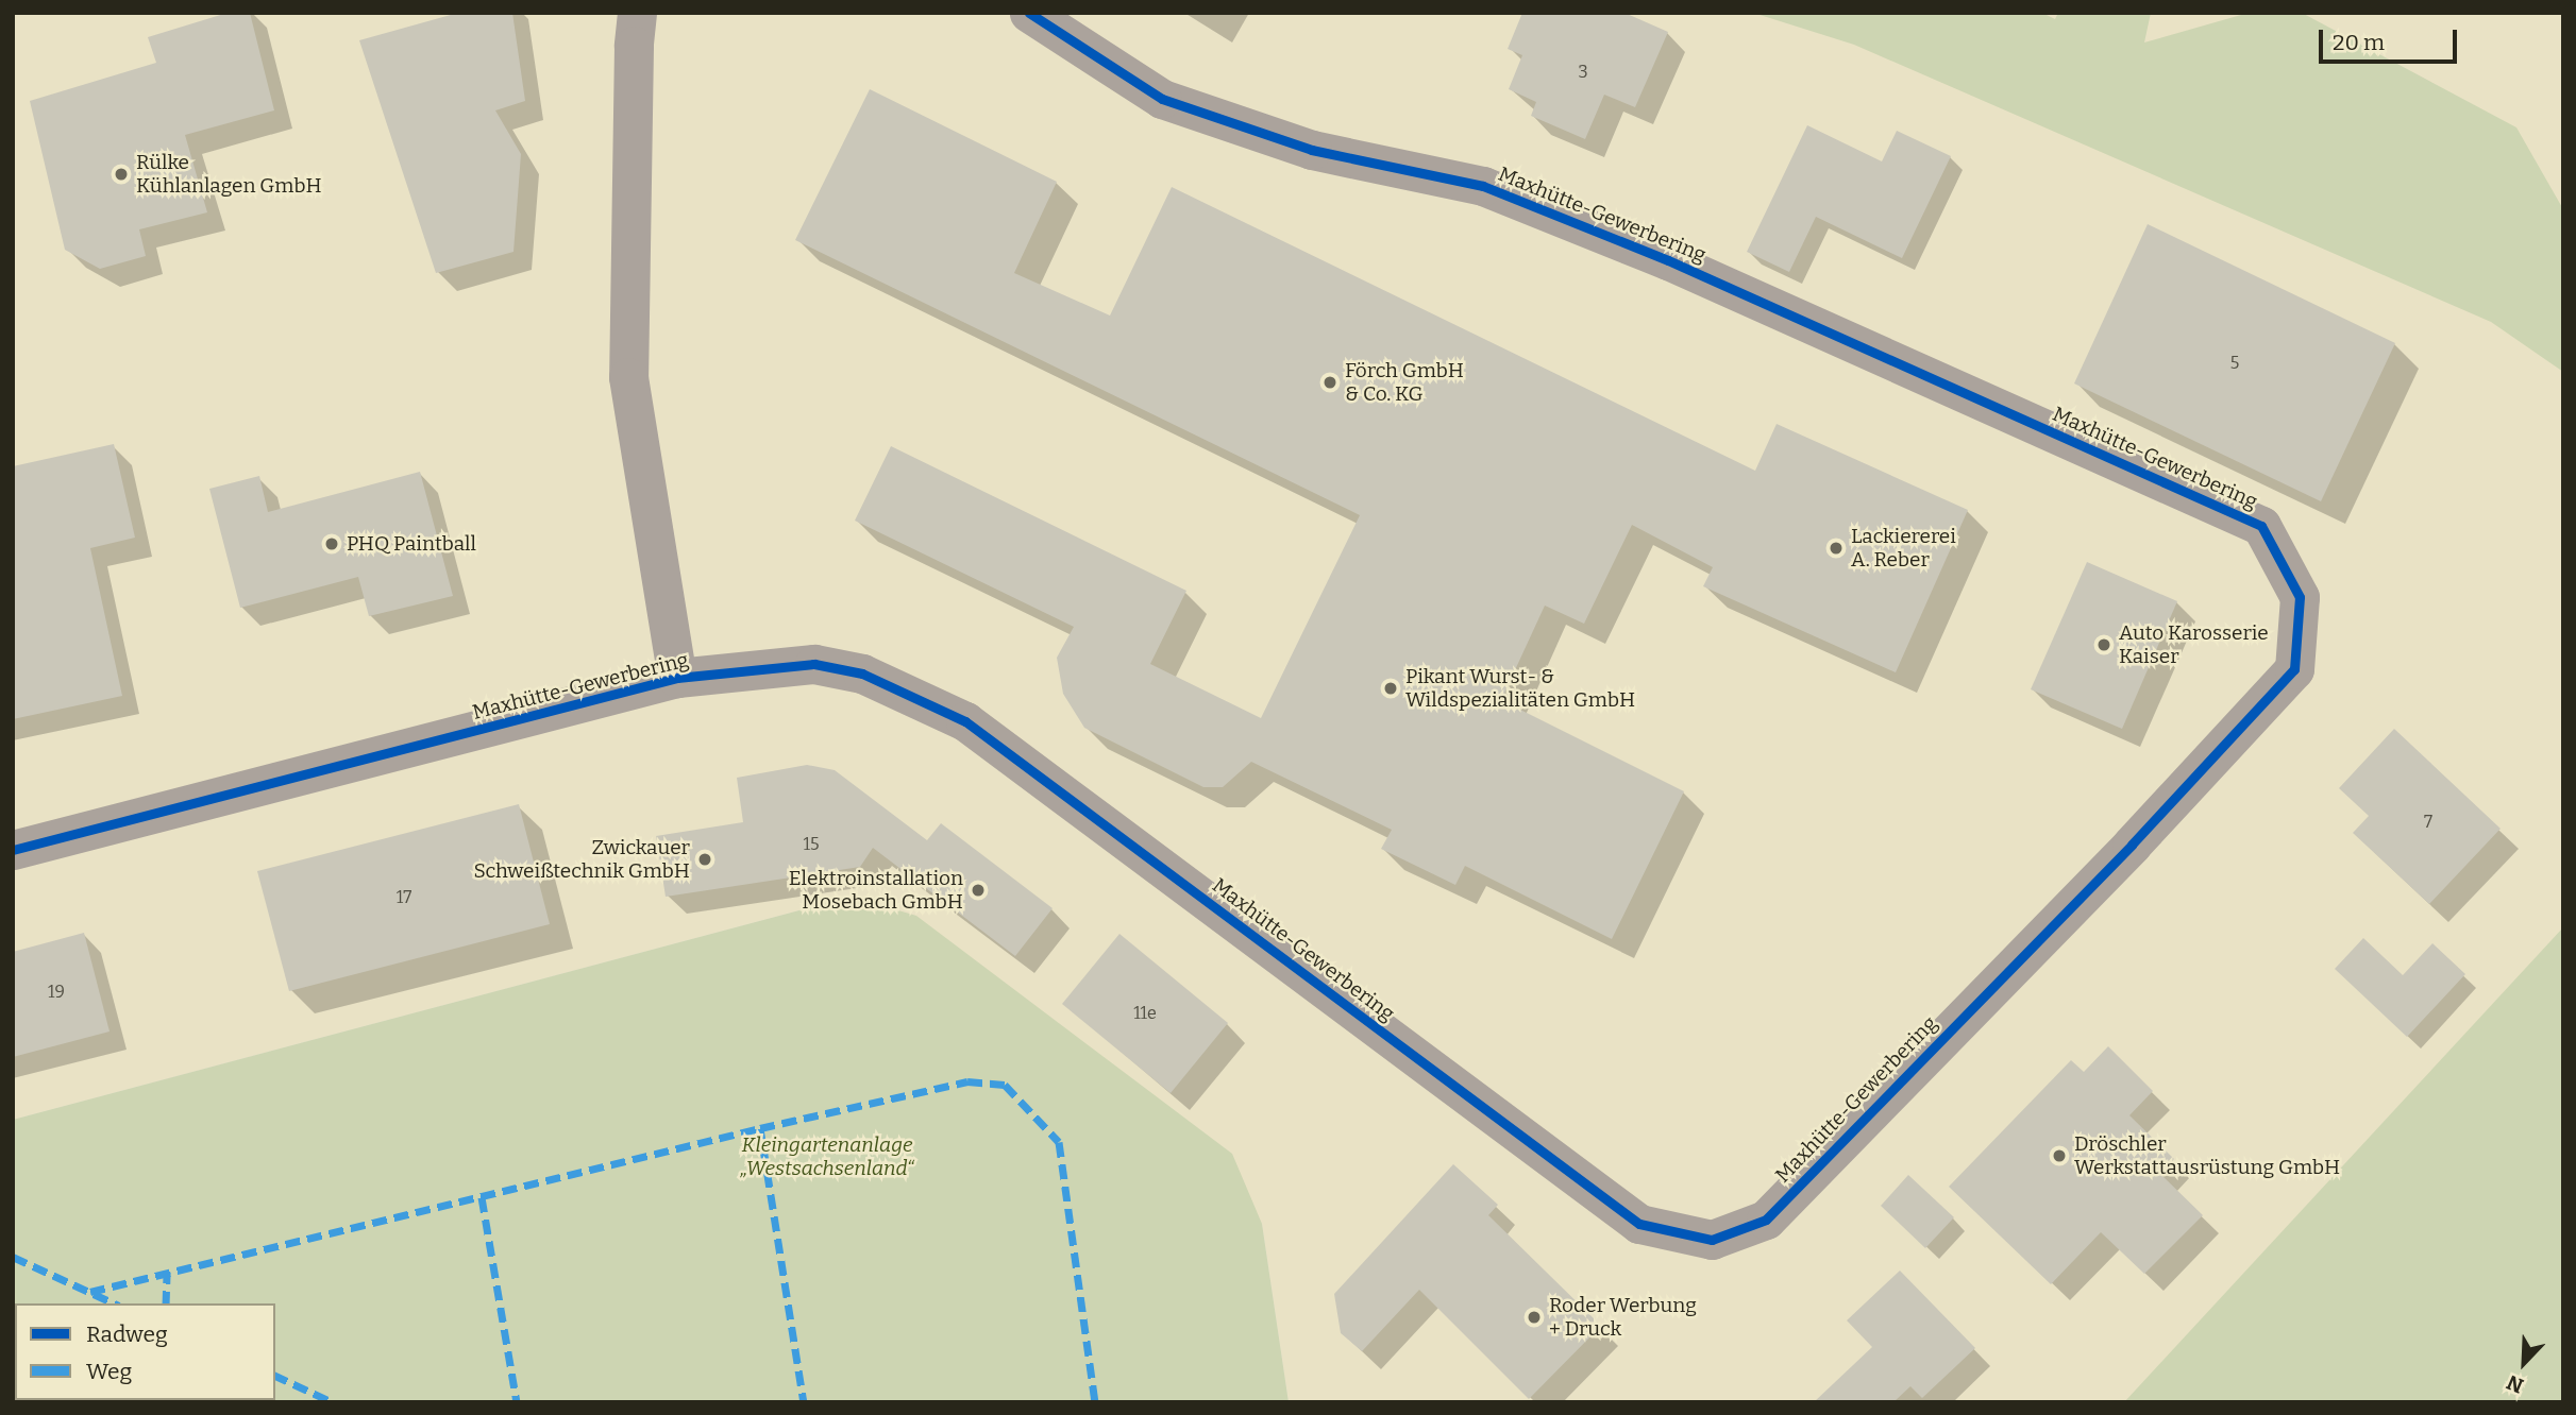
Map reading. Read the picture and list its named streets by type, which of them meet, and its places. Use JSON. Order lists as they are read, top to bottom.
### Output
{
  "streets": {
    "street": ["Maxhütte-Gewerbering"]
  },
  "parks": ["Kleingartenanlage „Westsachsenland“"],
  "places": [
    "Rülke Kühlanlagen GmbH",
    "Förch GmbH & Co. KG",
    "PHQ Paintball",
    "Lackiererei A. Reber",
    "Auto Karosserie Kaiser",
    "Pikant Wurst- & Wildspezialitäten GmbH",
    "Zwickauer Schweißtechnik GmbH",
    "Elektroinstallation Mosebach GmbH",
    "Dröschler Werkstattausrüstung GmbH",
    "Roder Werbung + Druck"
  ],
  "house_numbers": [
    "3",
    "5",
    "7",
    "15",
    "17",
    "19",
    "11e"
  ],
  "legend": ["Radweg", "Weg"],
  "scale_bar": "20 m",
  "north": "bottom left"
}
